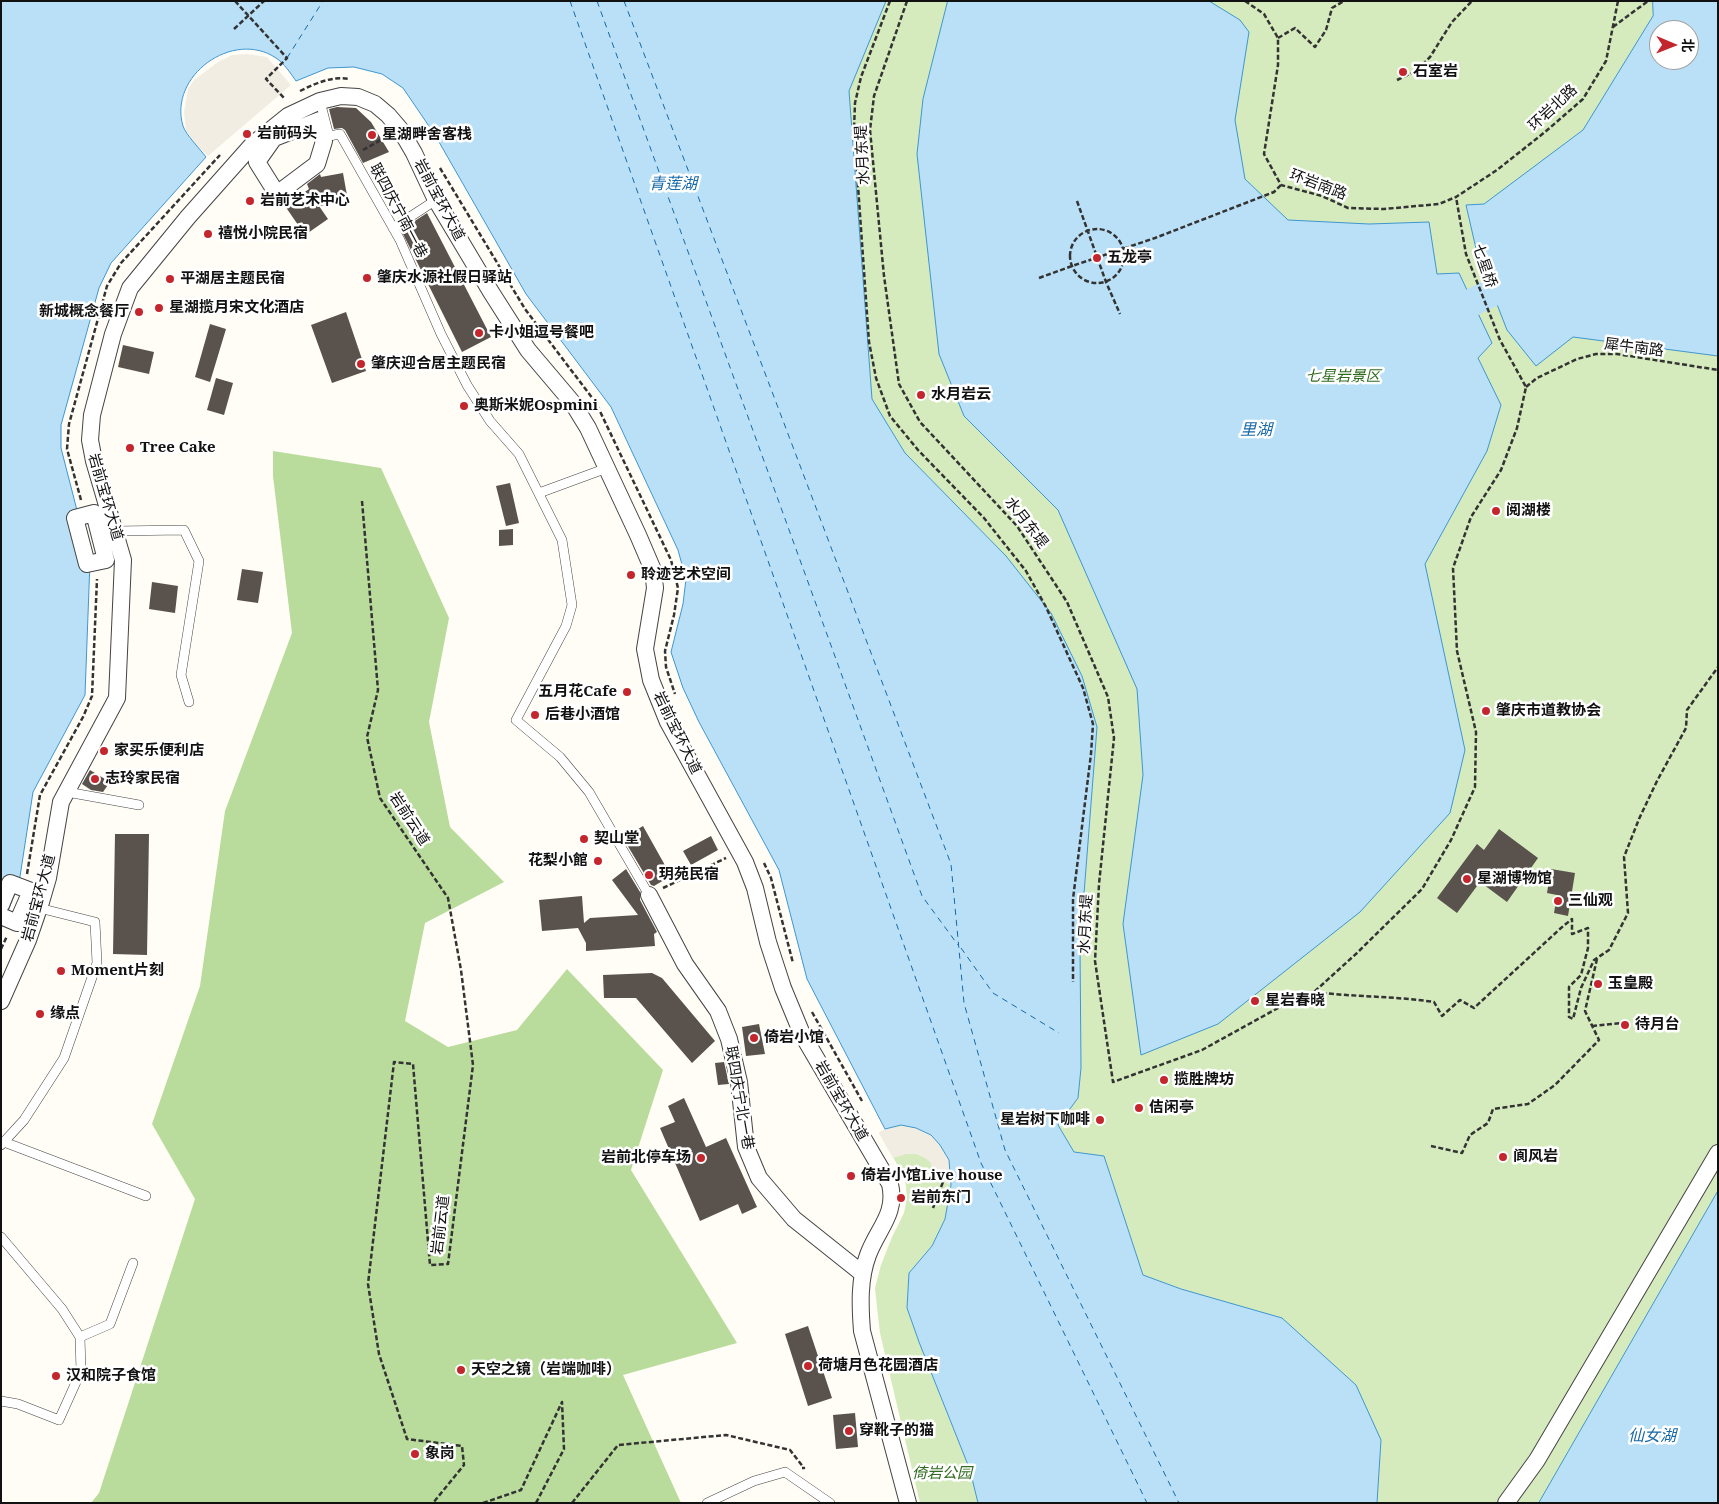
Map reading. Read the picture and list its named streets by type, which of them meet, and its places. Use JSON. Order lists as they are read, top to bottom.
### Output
{
  "streets": {
    "street": ["岩前宝环大道", "联四庆宁北一巷"],
    "lane": ["联四庆宁南一巷"],
    "path": [
      "环岩北路",
      "水月东堤",
      "环岩南路",
      "七星桥",
      "犀牛南路",
      "岩前云道"
    ]
  },
  "crossings": [
    ["环岩北路", "环岩南路"],
    ["环岩北路", "七星桥"],
    ["环岩南路", "七星桥"],
    ["岩前宝环大道", "联四庆宁南一巷"],
    ["岩前宝环大道", "联四庆宁北一巷"],
    ["联四庆宁南一巷", "联四庆宁北一巷"],
    ["七星桥", "犀牛南路"]
  ],
  "water": ["青莲湖", "里湖", "仙女湖"],
  "parks": ["七星岩景区", "倚岩公园"],
  "places": [
    "石室岩",
    "岩前码头",
    "星湖畔舍客栈",
    "岩前艺术中心",
    "禧悦小院民宿",
    "五龙亭",
    "肇庆水源社假日驿站",
    "平湖居主题民宿",
    "星湖揽月宋文化酒店",
    "新城概念餐厅",
    "卡小姐逗号餐吧",
    "肇庆迎合居主题民宿",
    "水月岩云",
    "奥斯米妮Ospmini",
    "Tree Cake",
    "阅湖楼",
    "聆迹艺术空间",
    "五月花Cafe",
    "肇庆市道教协会",
    "后巷小酒馆",
    "家买乐便利店",
    "志玲家民宿",
    "契山堂",
    "花梨小館",
    "玥苑民宿",
    "星湖博物馆",
    "三仙观",
    "Moment片刻",
    "玉皇殿",
    "星岩春晓",
    "缘点",
    "待月台",
    "倚岩小馆",
    "揽胜牌坊",
    "佶闲亭",
    "星岩树下咖啡",
    "阆风岩",
    "岩前北停车场",
    "倚岩小馆Live house",
    "岩前东门",
    "荷塘月色花园酒店",
    "天空之镜（岩端咖啡）",
    "汉和院子食馆",
    "穿靴子的猫",
    "象岗"
  ],
  "north": "right"
}
